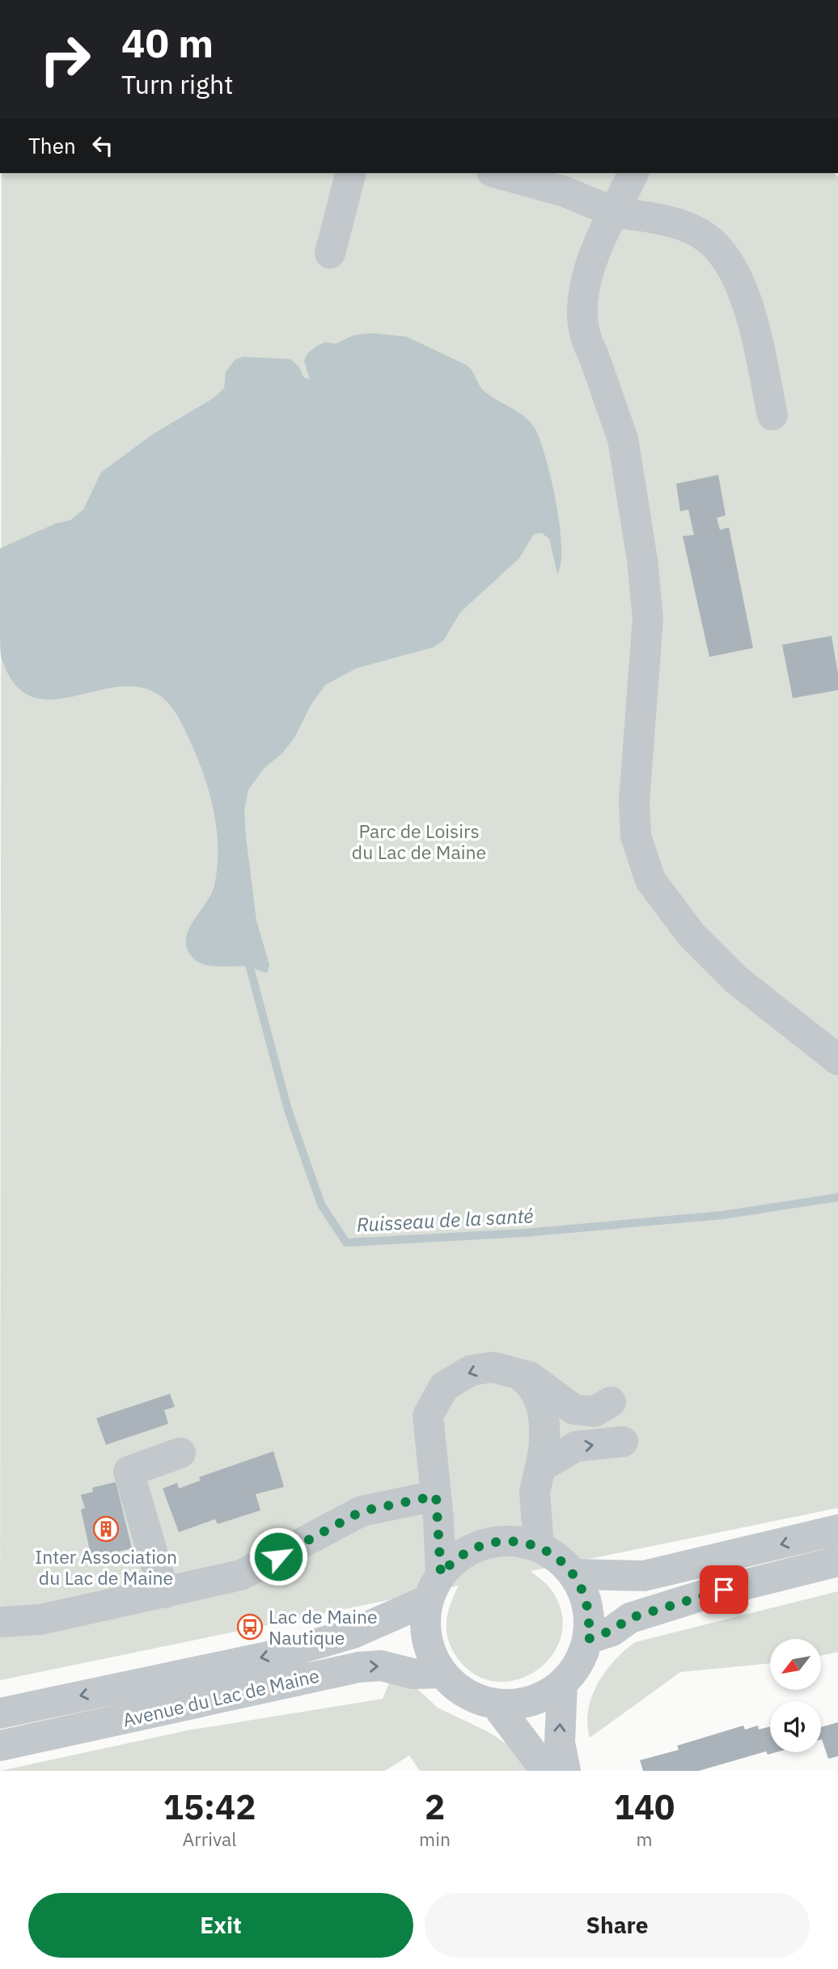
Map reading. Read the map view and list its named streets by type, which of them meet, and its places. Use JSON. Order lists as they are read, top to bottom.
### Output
{
  "streets": {
    "street": ["Avenue du Lac de Maine"]
  },
  "water": ["Ruisseau de la santé"],
  "parks": ["Parc de Loisirs du Lac de Maine"],
  "places": {
    "building": ["Inter Association du Lac de Maine"],
    "bus stop": ["Lac de Maine Nautique"]
  },
  "north": "bottom left",
  "page": {
    "turn": ["40 m", "Turn right"],
    "then": "Then",
    "eta": [
      "15:42",
      "Arrival",
      "2",
      "min",
      "140",
      "m"
    ],
    "buttons": ["Exit", "Share"]
  }
}
